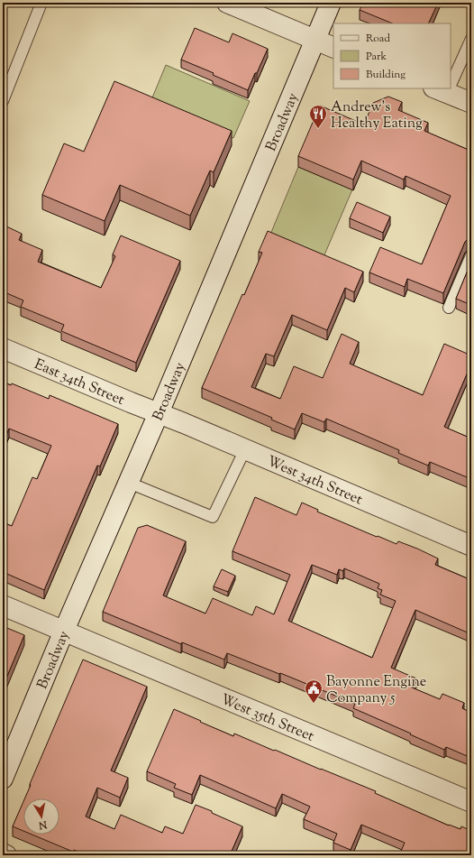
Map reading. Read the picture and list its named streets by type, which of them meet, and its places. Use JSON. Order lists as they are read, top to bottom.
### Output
{
  "streets": {
    "street": [
      "Broadway",
      "East 34th Street",
      "West 34th Street",
      "West 35th Street"
    ]
  },
  "crossings": [
    ["Broadway", "East 34th Street"],
    ["Broadway", "West 34th Street"],
    ["Broadway", "West 35th Street"],
    ["East 34th Street", "West 34th Street"]
  ],
  "places": {
    "restaurant": ["Andrew's Healthy Eating"],
    "public building": ["Bayonne Engine Company 5"]
  },
  "legend": ["Road", "Park", "Building"],
  "north": "bottom"
}
